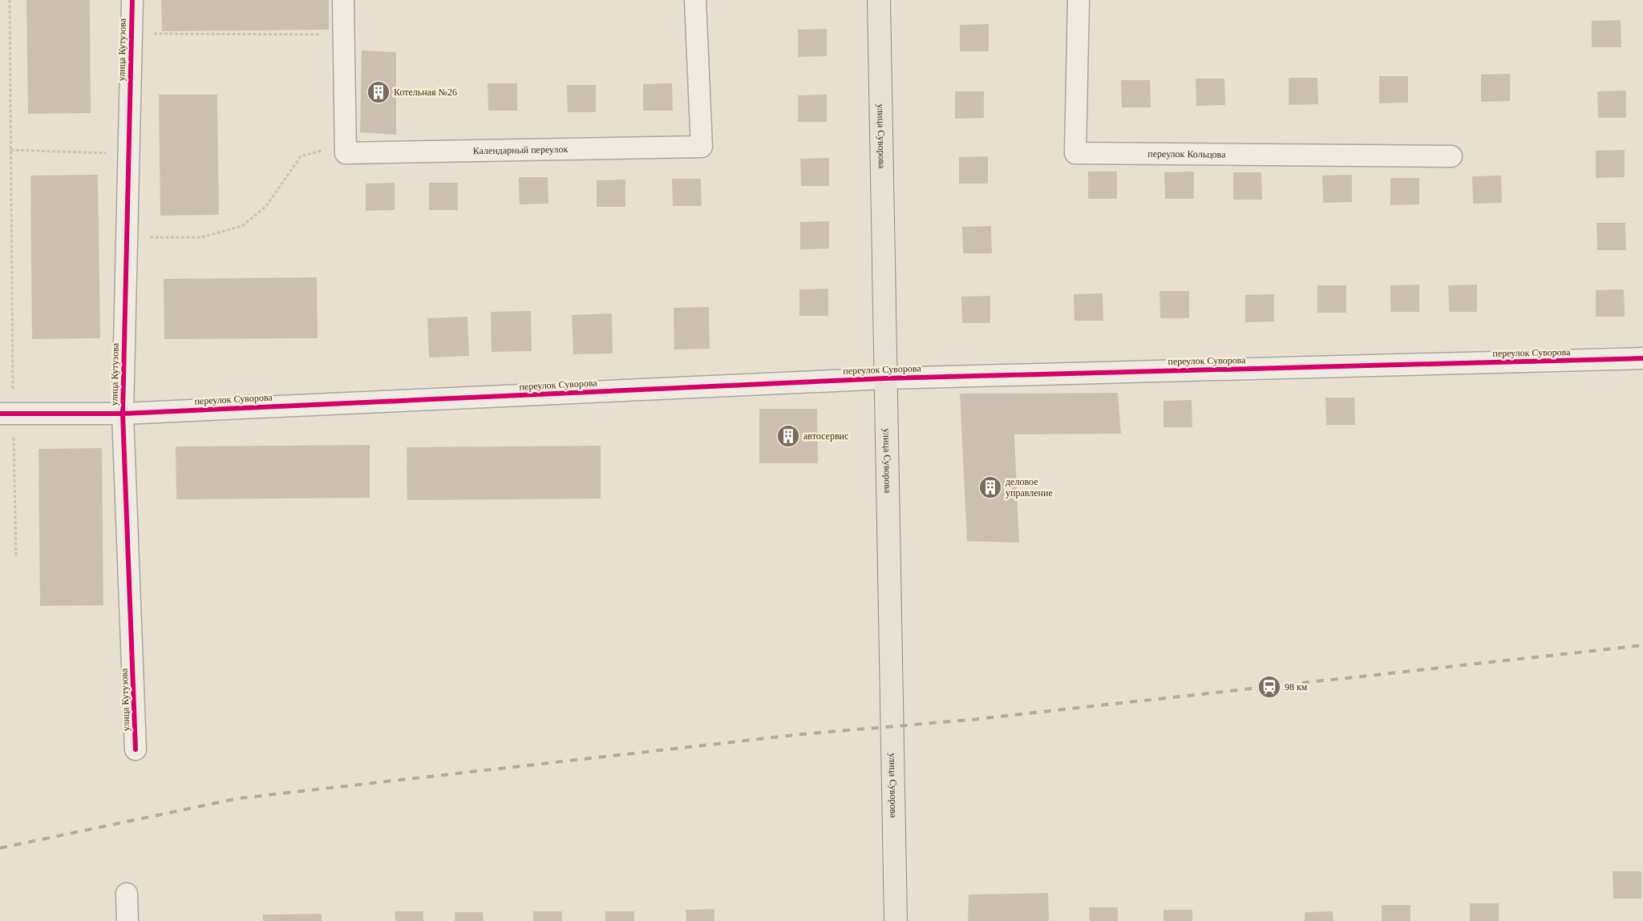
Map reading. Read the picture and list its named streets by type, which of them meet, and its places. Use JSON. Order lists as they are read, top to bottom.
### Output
{
  "streets": {
    "main road": ["улица Суворова"],
    "street": [
      "улица Кутузова",
      "Календарный переулок",
      "переулок Кольцова",
      "переулок Суворова"
    ]
  },
  "crossings": [
    ["улица Кутузова", "переулок Суворова"],
    ["улица Суворова", "переулок Суворова"]
  ],
  "places": {
    "building": ["Котельная №26", "автосервис", "деловое управление"],
    "station": ["98 км"]
  }
}
